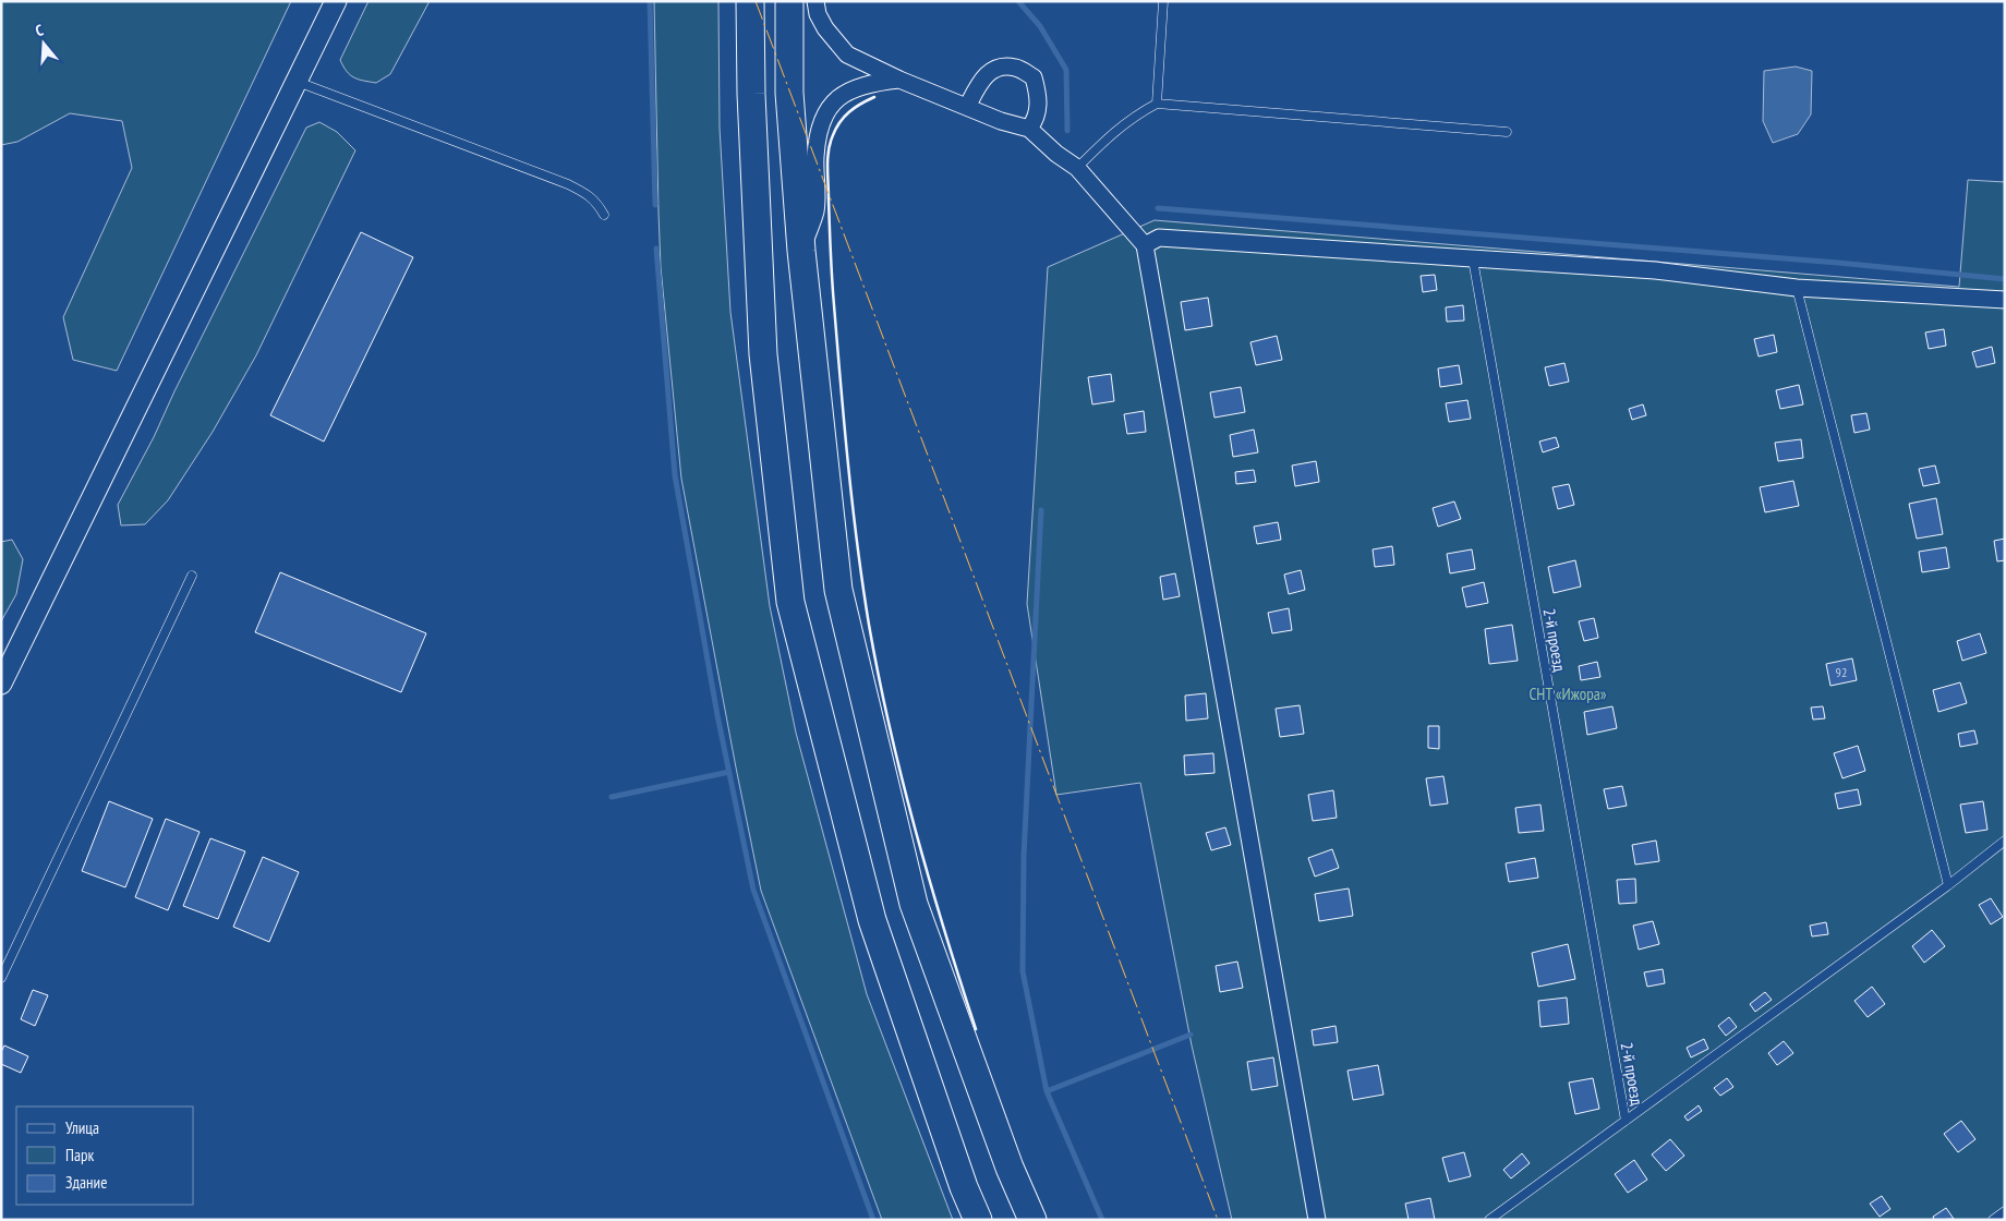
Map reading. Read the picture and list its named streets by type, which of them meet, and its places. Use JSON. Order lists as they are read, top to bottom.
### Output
{
  "streets": {
    "lane": ["2-й проезд"]
  },
  "parks": ["СНТ «Ижора»"],
  "house_numbers": ["92"],
  "legend": ["Улица", "Парк", "Здание"],
  "north": "top"
}
